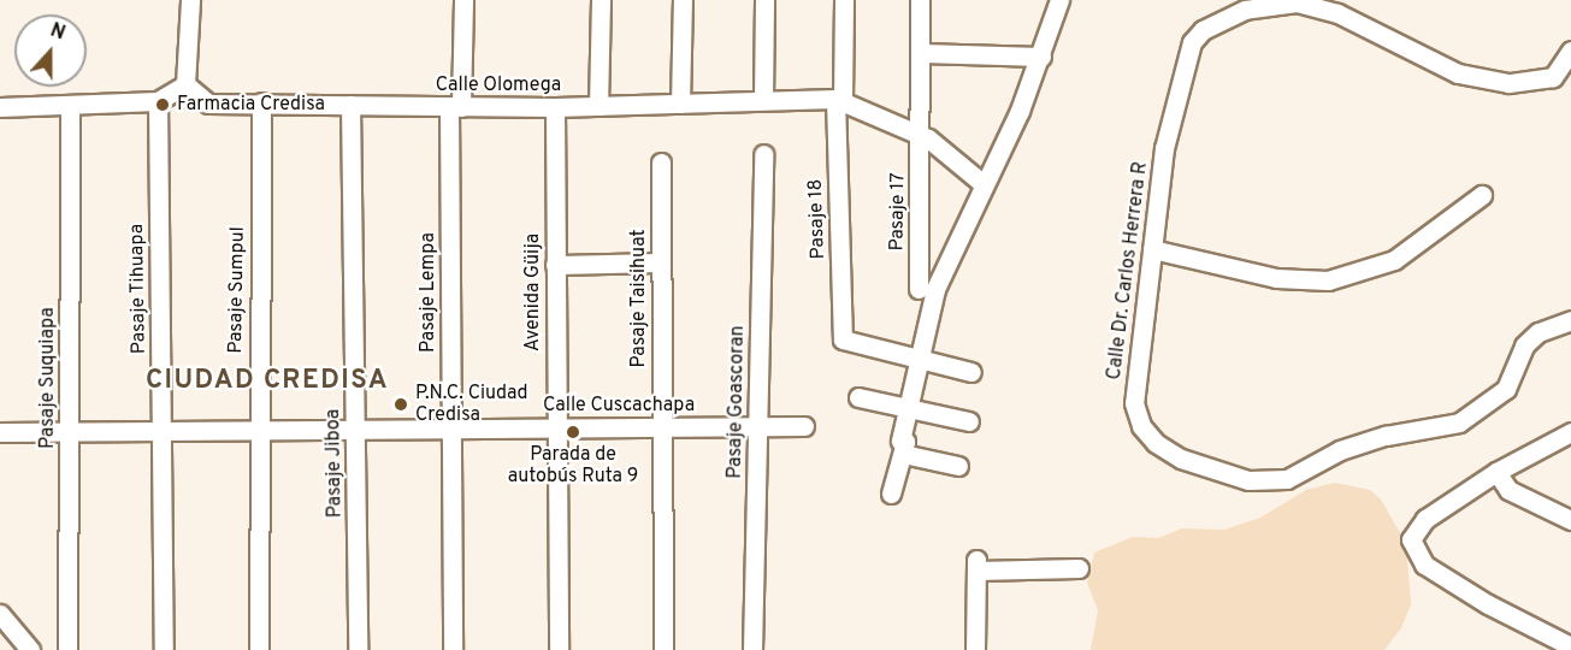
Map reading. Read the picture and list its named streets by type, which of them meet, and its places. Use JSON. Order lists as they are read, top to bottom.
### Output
{
  "streets": {
    "street": [
      "Calle Olomega",
      "Pasaje 17",
      "Pasaje 18",
      "Calle Dr. Carlos Herrera R",
      "Pasaje Tihuapa",
      "Pasaje Sumpul",
      "Pasaje Lempa",
      "Avenida Güija",
      "Pasaje Taisihuat",
      "Pasaje Suquiapa",
      "Pasaje Goascoran",
      "Calle Cuscachapa",
      "Pasaje Jiboa"
    ]
  },
  "crossings": [
    ["Calle Olomega", "Pasaje 17"],
    ["Calle Olomega", "Pasaje 18"],
    ["Calle Olomega", "Pasaje Sumpul"],
    ["Calle Olomega", "Pasaje Lempa"],
    ["Calle Olomega", "Avenida Güija"],
    ["Calle Olomega", "Pasaje Jiboa"],
    ["Pasaje Tihuapa", "Calle Cuscachapa"],
    ["Pasaje Sumpul", "Calle Cuscachapa"],
    ["Pasaje Lempa", "Calle Cuscachapa"],
    ["Avenida Güija", "Calle Cuscachapa"],
    ["Pasaje Taisihuat", "Calle Cuscachapa"],
    ["Pasaje Suquiapa", "Calle Cuscachapa"],
    ["Pasaje Goascoran", "Calle Cuscachapa"],
    ["Calle Cuscachapa", "Pasaje Jiboa"]
  ],
  "districts": ["CIUDAD CREDISA"],
  "places": ["Farmacia Credisa", "P.N.C. Ciudad Credisa", "Parada de autobús Ruta 9"],
  "north": "top"
}
